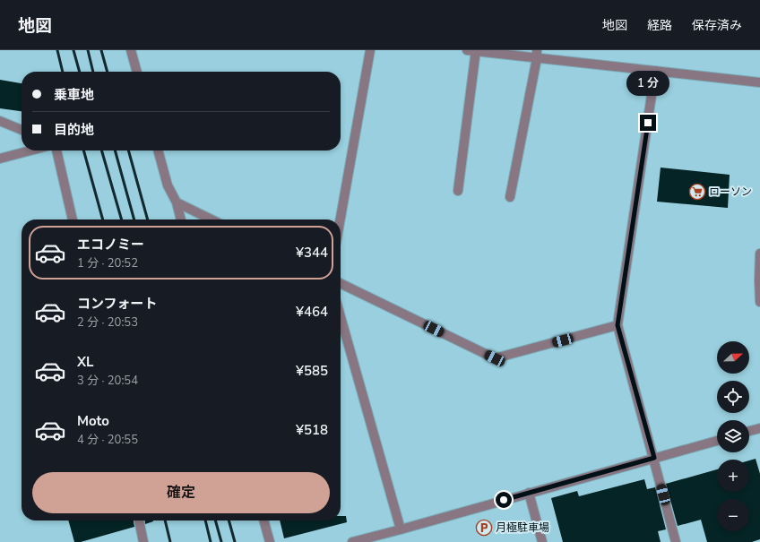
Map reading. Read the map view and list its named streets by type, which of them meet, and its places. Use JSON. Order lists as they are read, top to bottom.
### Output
{
  "places": {
    "supermarket": ["ローソン"],
    "parking": ["月極駐車場"]
  },
  "north": "right",
  "page": {
    "header": "地図",
    "nav": ["地図", "経路", "保存済み"],
    "bubble": "1 分",
    "banner": ["乗車地", "目的地"],
    "list": [
      {
        "name": "エコノミー",
        "note": "1 分 · 20:52",
        "value": "¥344"
      },
      {
        "name": "コンフォート",
        "note": "2 分 · 20:53",
        "value": "¥464"
      },
      {
        "name": "XL",
        "note": "3 分 · 20:54",
        "value": "¥585"
      },
      {
        "name": "Moto",
        "note": "4 分 · 20:55",
        "value": "¥518"
      }
    ],
    "map_buttons": ["+", "−"],
    "buttons": "確定"
  }
}
